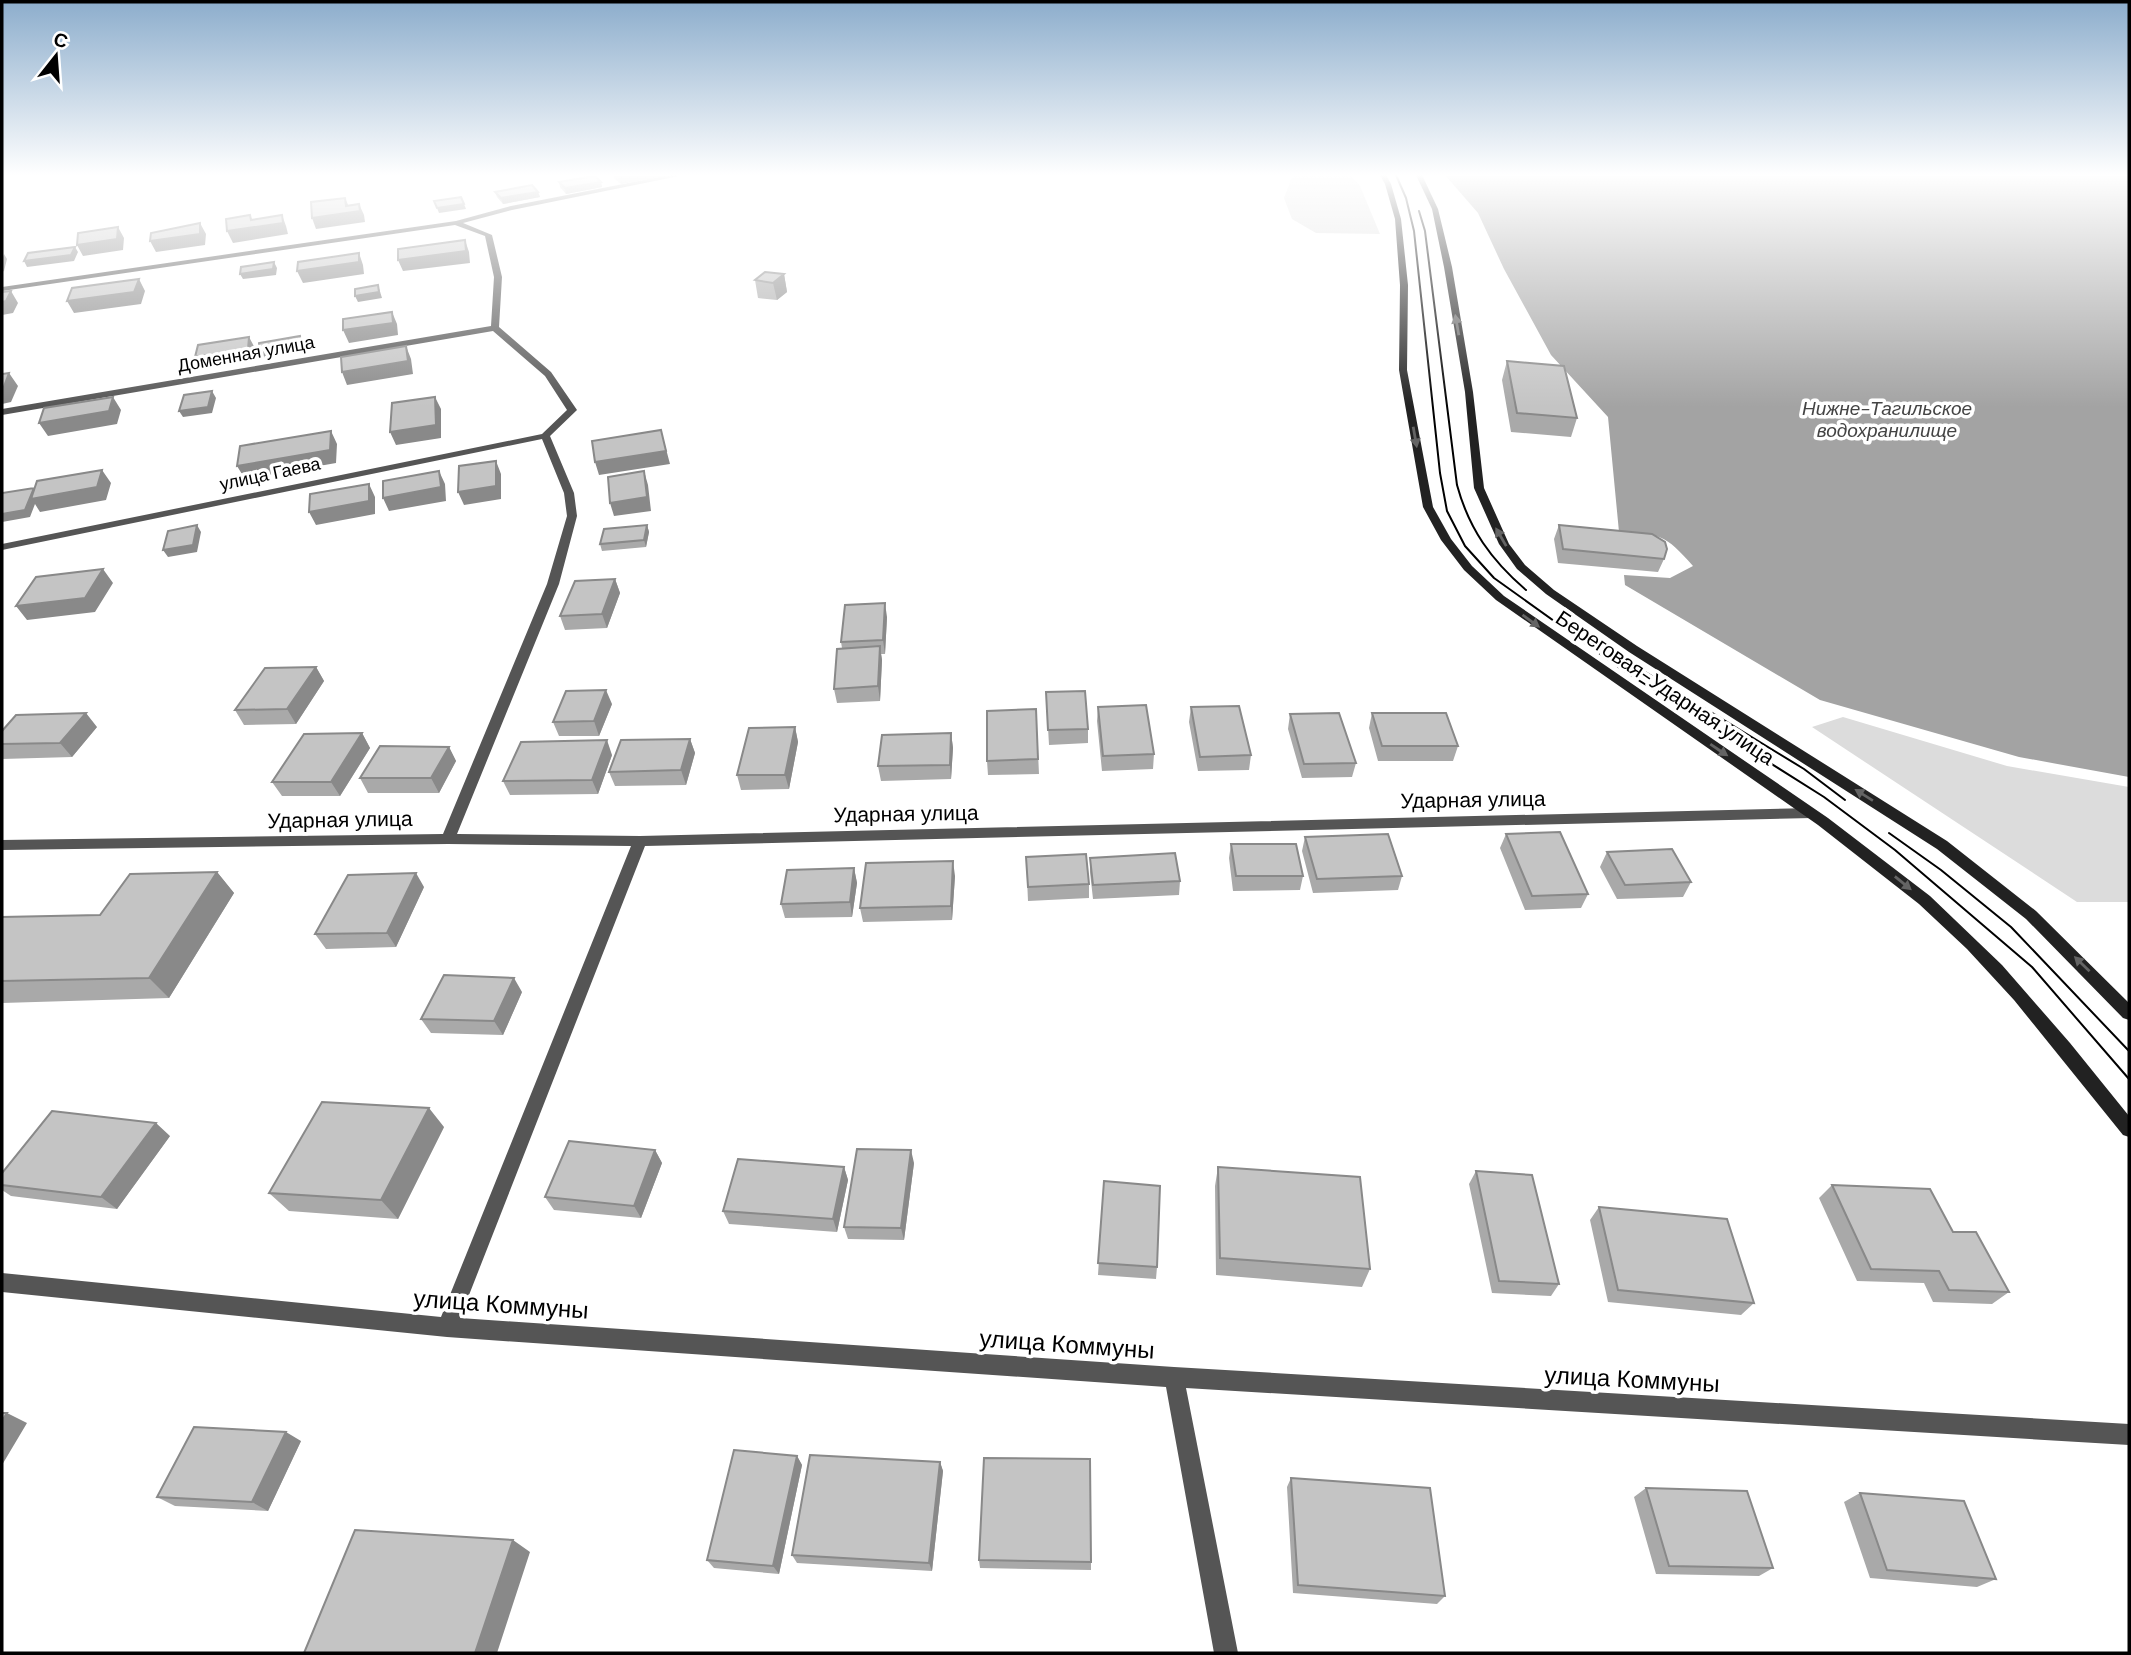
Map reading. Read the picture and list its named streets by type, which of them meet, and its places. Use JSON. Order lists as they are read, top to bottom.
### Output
{
  "streets": {
    "main road": ["Береговая-Ударная улица"],
    "street": [
      "Доменная улица",
      "улица Гаева",
      "Ударная улица",
      "улица Коммуны"
    ]
  },
  "crossings": [
    ["Береговая-Ударная улица", "Ударная улица"]
  ],
  "water": ["Нижне-Тагильское водохранилище"],
  "north": "top"
}
